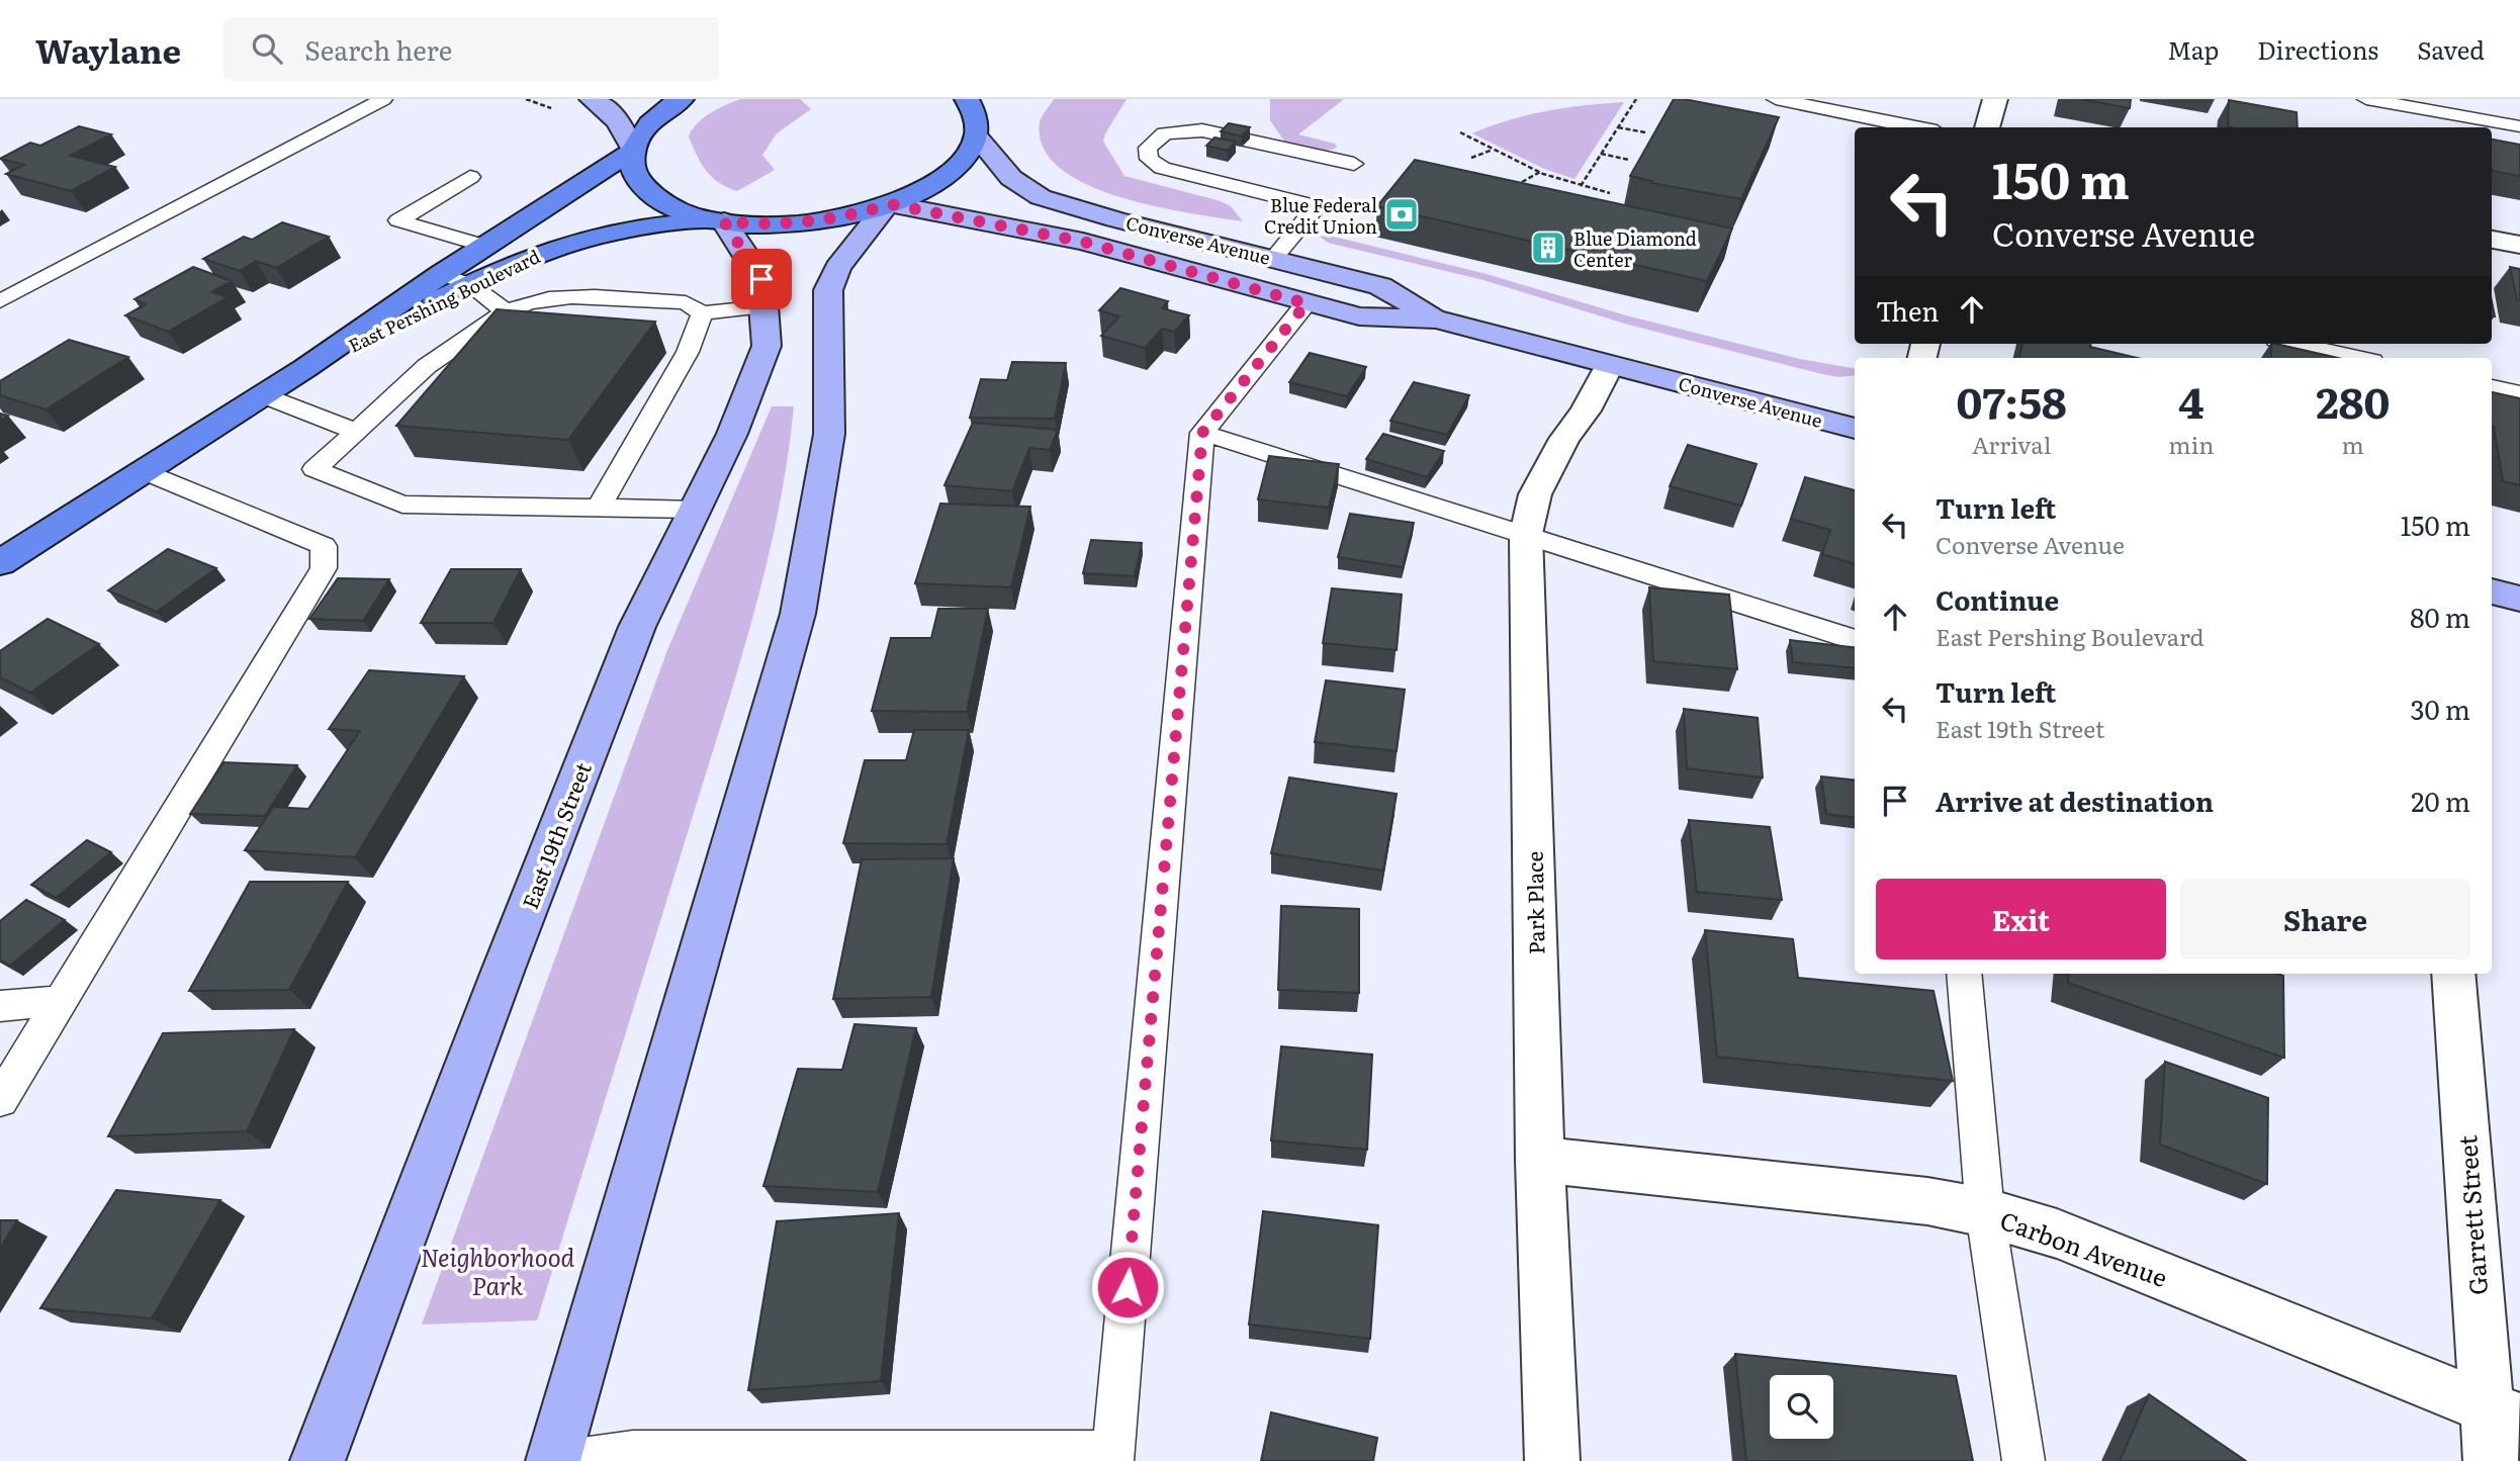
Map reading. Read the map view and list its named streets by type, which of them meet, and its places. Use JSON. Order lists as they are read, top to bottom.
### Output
{
  "streets": {
    "main road": ["Converse Avenue", "East Pershing Boulevard", "East 19th Street"],
    "street": ["Park Place", "Garrett Street", "Carbon Avenue"]
  },
  "crossings": [
    ["Converse Avenue", "East Pershing Boulevard"],
    ["Converse Avenue", "Park Place"],
    ["East Pershing Boulevard", "East 19th Street"],
    ["Park Place", "Carbon Avenue"],
    ["Garrett Street", "Carbon Avenue"]
  ],
  "parks": ["Neighborhood Park"],
  "places": {
    "bank": ["Blue Federal Credit Union"],
    "building": ["Blue Diamond Center"]
  },
  "page": {
    "header": "Waylane",
    "search": "Search here",
    "nav": ["Map", "Directions", "Saved"],
    "turn": ["150 m", "Converse Avenue"],
    "then": "Then",
    "eta": [
      "07:58",
      "Arrival",
      "4",
      "min",
      "280",
      "m"
    ],
    "list": [
      {
        "name": "Turn left",
        "note": "Converse Avenue",
        "value": "150 m"
      },
      {
        "name": "Continue",
        "note": "East Pershing Boulevard",
        "value": "80 m"
      },
      {
        "name": "Turn left",
        "note": "East 19th Street",
        "value": "30 m"
      },
      {
        "name": "Arrive at destination",
        "value": "20 m"
      }
    ],
    "buttons": ["Exit", "Share"]
  }
}
